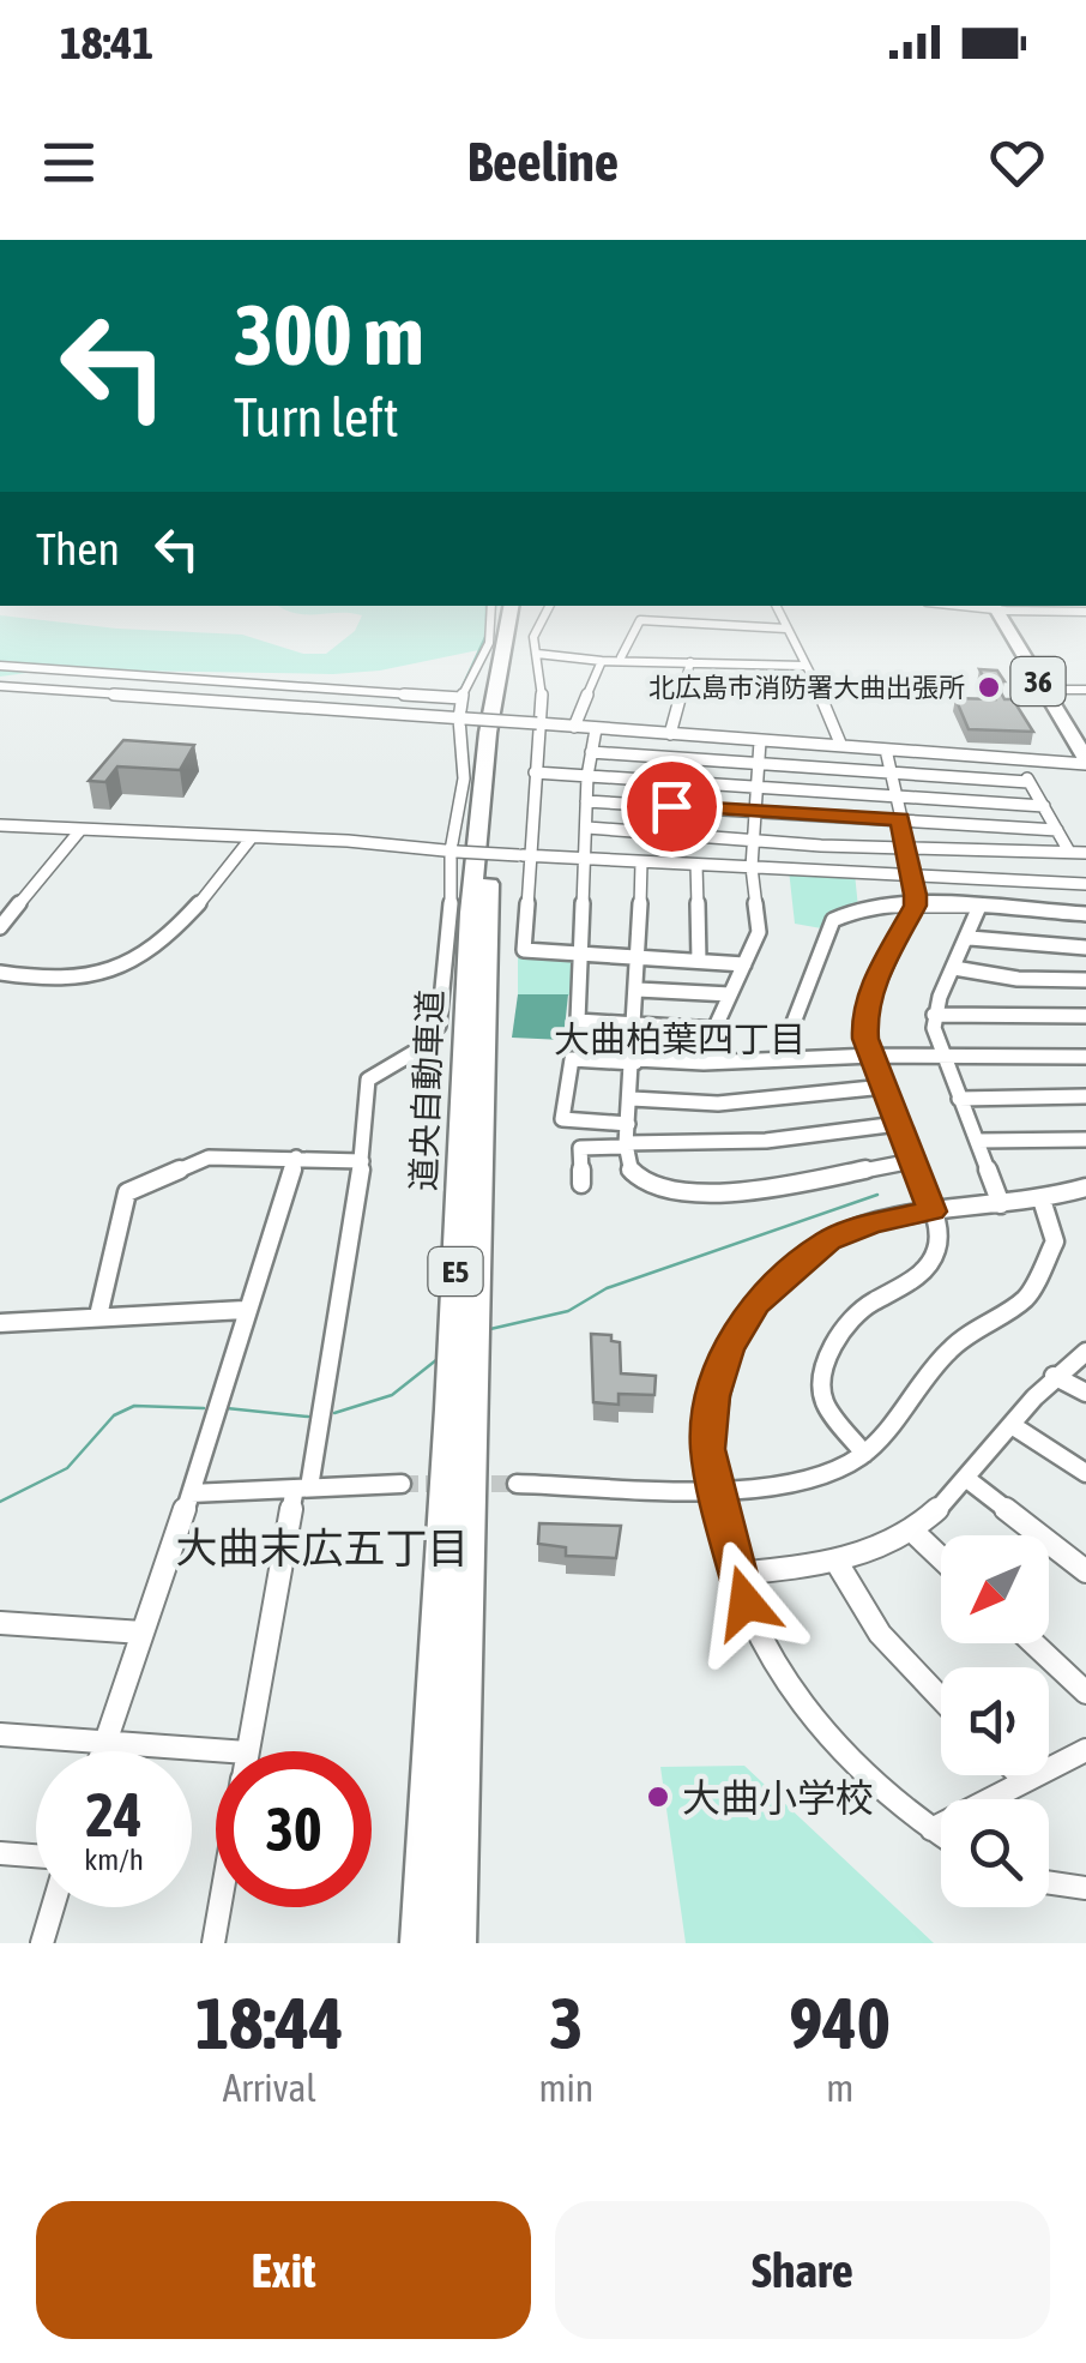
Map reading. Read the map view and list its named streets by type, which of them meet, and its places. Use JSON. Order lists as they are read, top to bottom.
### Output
{
  "streets": {
    "highway": ["36", "道央自動車道", "E5"]
  },
  "districts": ["大曲柏葉四丁目", "大曲末広五丁目"],
  "places": ["北広島市消防署大曲出張所", "大曲小学校"],
  "north": "bottom left",
  "page": {
    "status": "18:41",
    "header": "Beeline",
    "turn": ["300 m", "Turn left"],
    "then": "Then",
    "speed": "24 km/h",
    "limit": "30",
    "eta": [
      "18:44",
      "Arrival",
      "3",
      "min",
      "940",
      "m"
    ],
    "buttons": ["Exit", "Share"]
  }
}
